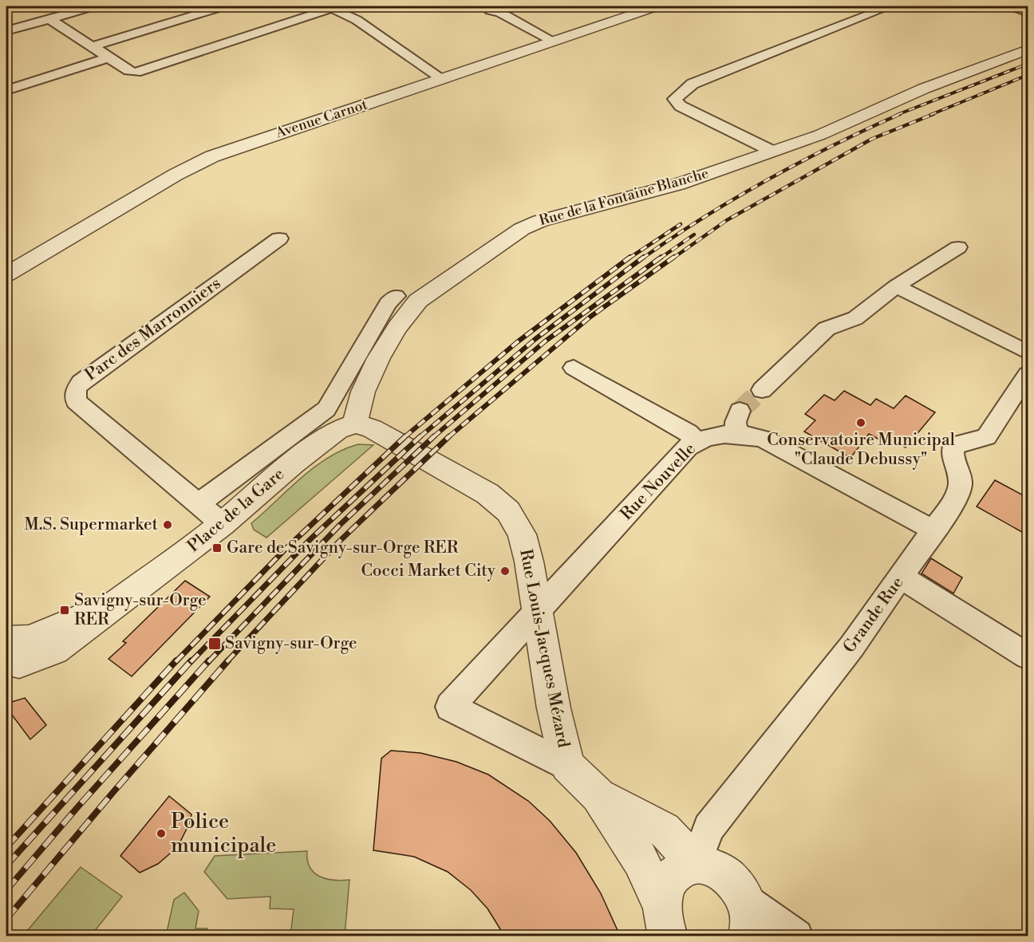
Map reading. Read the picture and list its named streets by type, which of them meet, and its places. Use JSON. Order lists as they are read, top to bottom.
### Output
{
  "streets": {
    "street": [
      "Avenue Carnot",
      "Rue de la Fontaine Blanche",
      "Parc des Marronniers",
      "Rue Nouvelle",
      "Place de la Gare",
      "Grande Rue",
      "Rue Louis-Jacques Mézard"
    ]
  },
  "crossings": [
    ["Rue de la Fontaine Blanche", "Place de la Gare"],
    ["Rue de la Fontaine Blanche", "Rue Louis-Jacques Mézard"],
    ["Parc des Marronniers", "Place de la Gare"],
    ["Rue Nouvelle", "Rue Louis-Jacques Mézard"],
    ["Place de la Gare", "Rue Louis-Jacques Mézard"]
  ],
  "places": {
    "other": [
      "Conservatoire Municipal \"Claude Debussy\"",
      "M.S. Supermarket",
      "Cocci Market City",
      "Police municipale"
    ],
    "transit": ["Gare de Savigny-sur-Orge RER", "Savigny-sur-Orge RER", "Savigny-sur-Orge"]
  }
}
